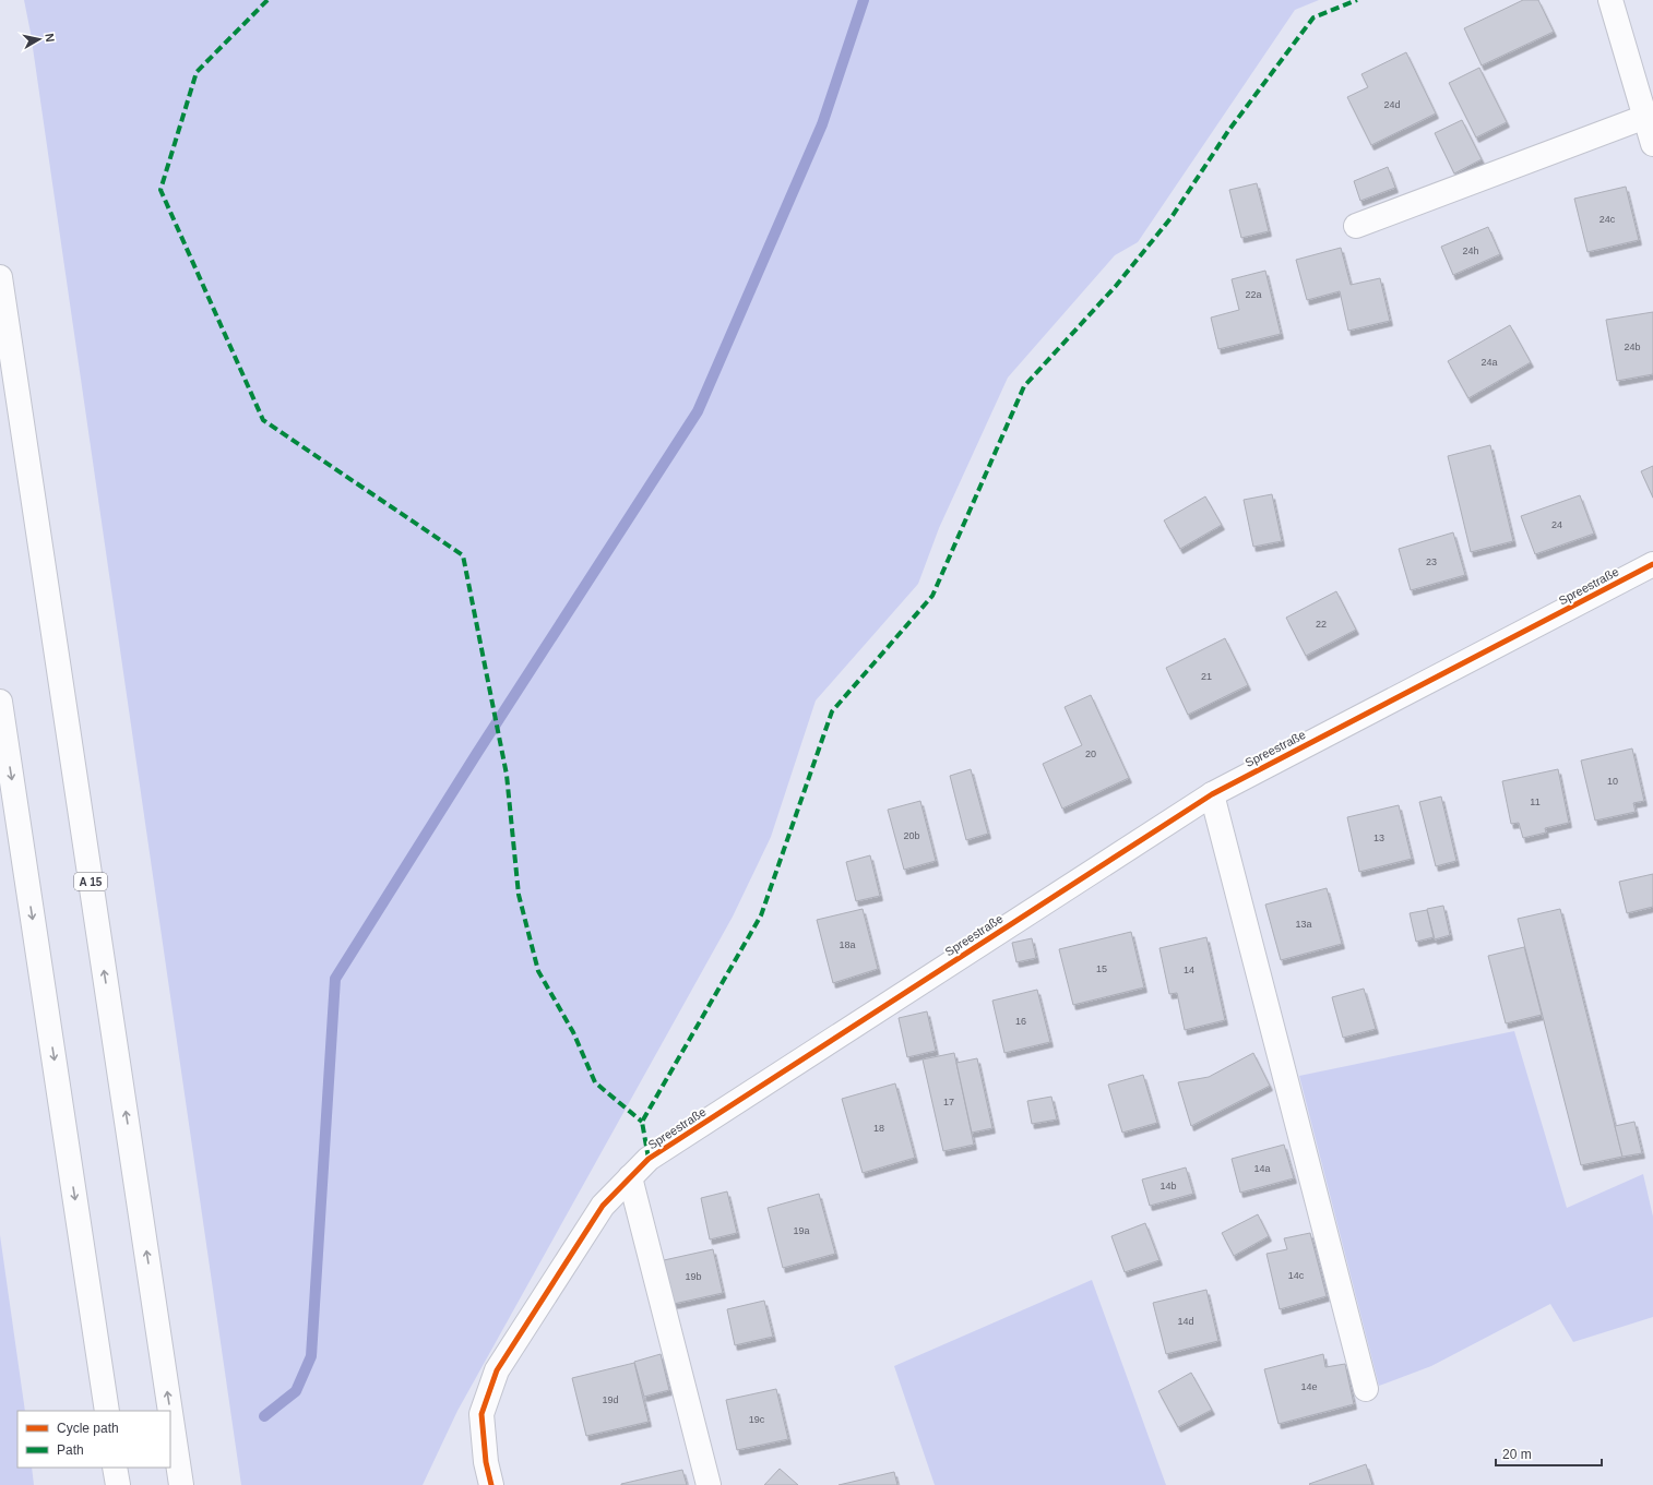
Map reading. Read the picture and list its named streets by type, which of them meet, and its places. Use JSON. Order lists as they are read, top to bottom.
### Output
{
  "streets": {
    "main road": ["Spreestraße", "A 15"]
  },
  "house_numbers": [
    "24d",
    "24c",
    "24h",
    "22a",
    "24b",
    "24a",
    "24",
    "23",
    "22",
    "21",
    "20",
    "10",
    "11",
    "20b",
    "13",
    "13a",
    "18a",
    "15",
    "14",
    "16",
    "17",
    "18",
    "14a",
    "14b",
    "19a",
    "14c",
    "19b",
    "14d",
    "14e",
    "19d",
    "19c"
  ],
  "legend": ["Cycle path", "Path"],
  "scale_bar": "20 m",
  "north": "right"
}
